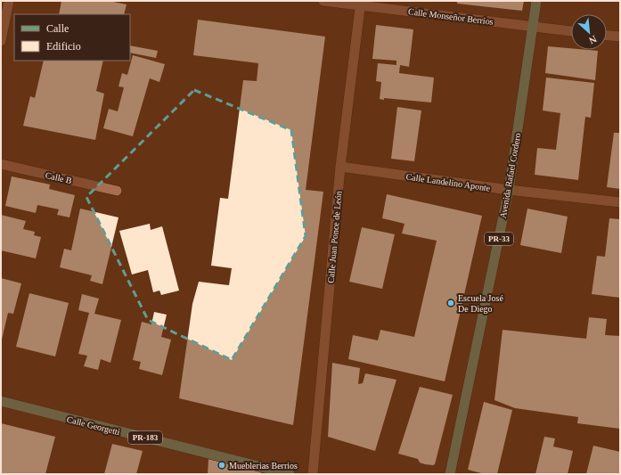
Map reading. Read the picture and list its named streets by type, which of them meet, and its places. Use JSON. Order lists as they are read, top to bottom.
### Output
{
  "streets": {
    "main road": [
      "Avenida Rafael Cordero",
      "PR-33",
      "Calle Georgetti",
      "PR-183"
    ],
    "street": [
      "Calle Monseñor Berríos",
      "Calle B",
      "Calle Landelino Aponte",
      "Calle Juan Ponce de León"
    ]
  },
  "crossings": [
    ["Calle Monseñor Berríos", "Avenida Rafael Cordero"],
    ["Calle Monseñor Berríos", "Calle Juan Ponce de León"],
    ["Avenida Rafael Cordero", "Calle Landelino Aponte"],
    ["Calle Landelino Aponte", "Calle Juan Ponce de León"]
  ],
  "places": ["Escuela José De Diego", "Mueblerias Berrios"],
  "legend": ["Calle", "Edificio"],
  "north": "bottom right"
}
